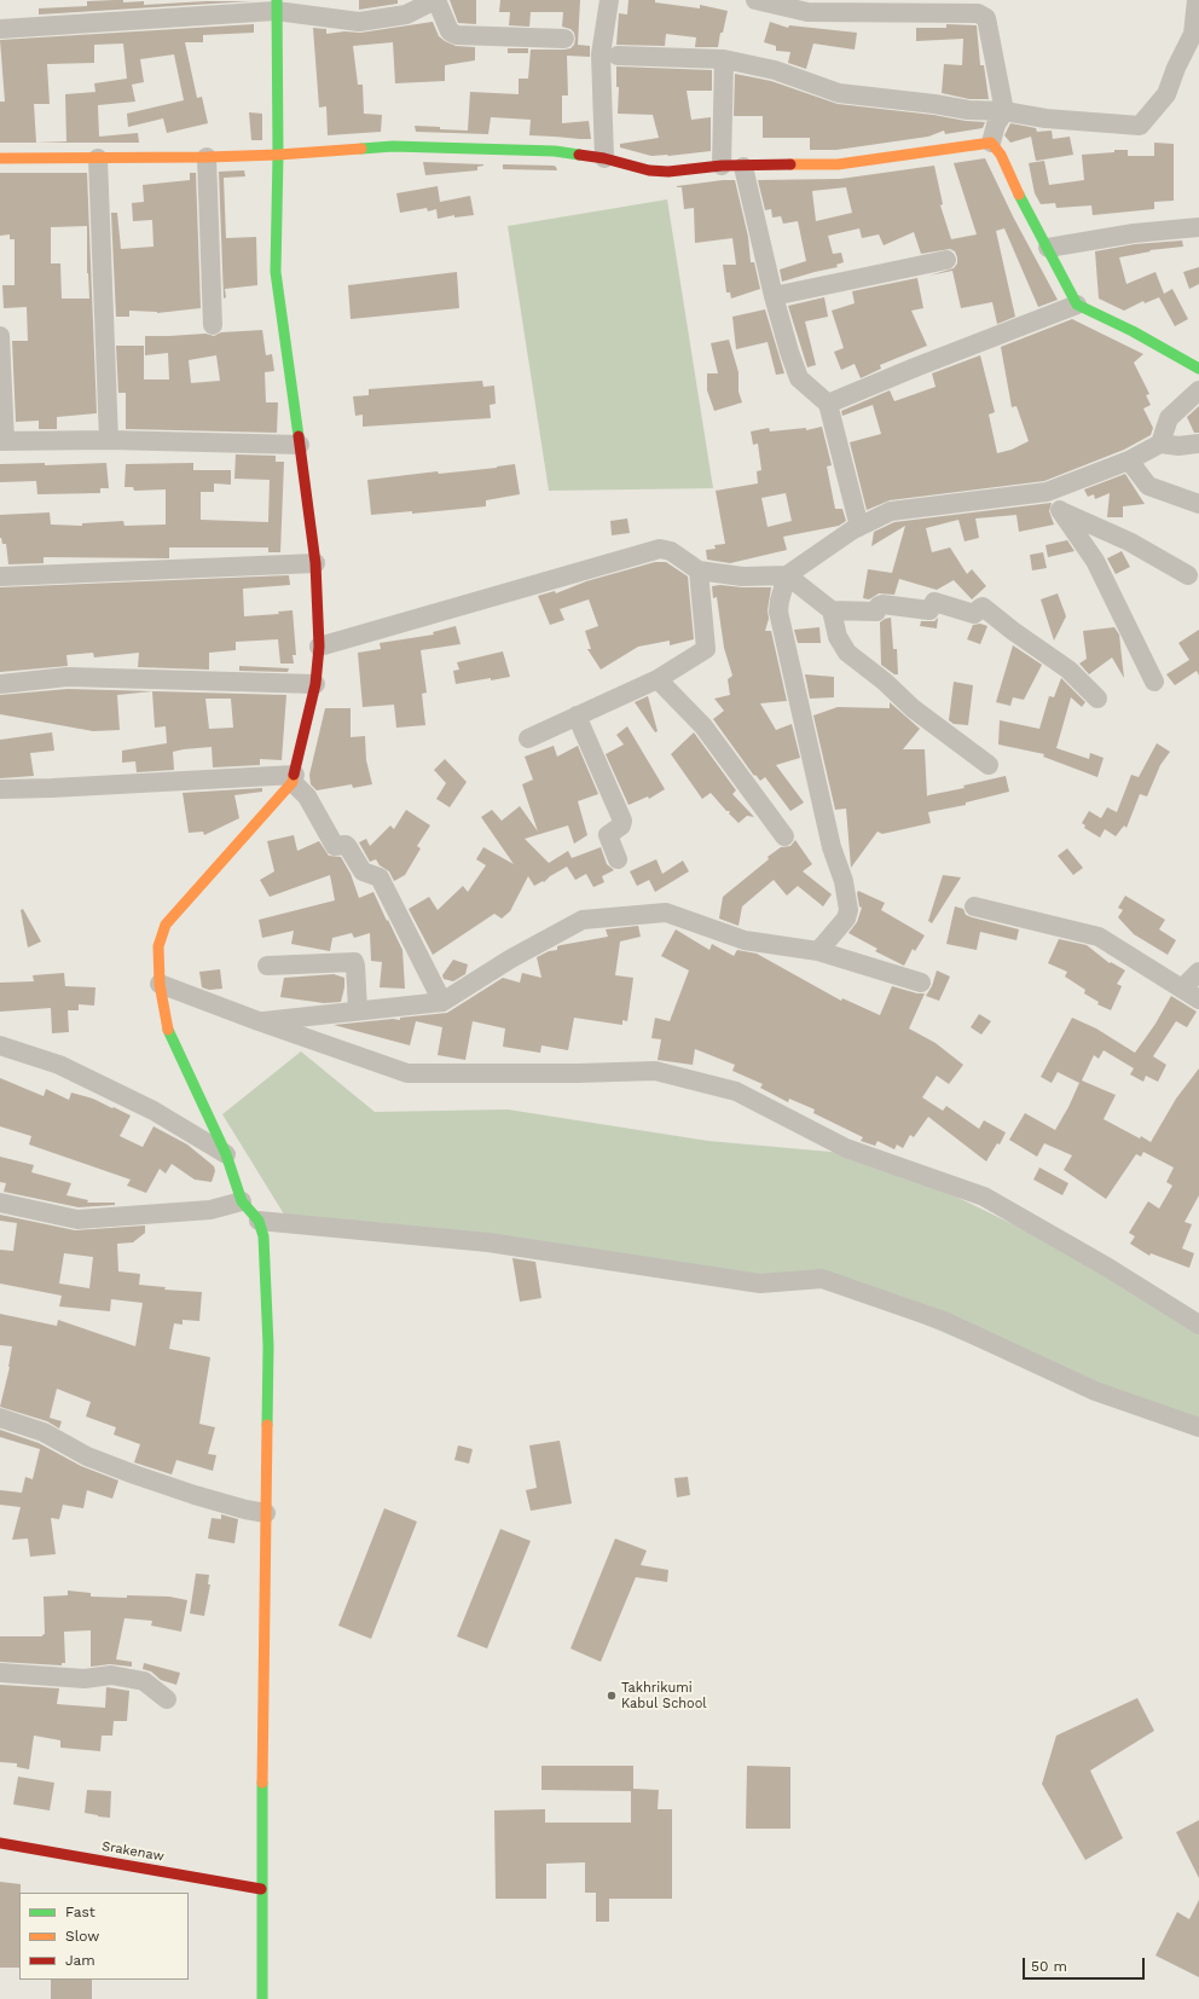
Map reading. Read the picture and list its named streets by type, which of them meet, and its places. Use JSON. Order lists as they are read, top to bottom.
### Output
{
  "streets": {
    "street": ["Srakenaw"]
  },
  "places": ["Takhrikumi Kabul School"],
  "legend": ["Fast", "Slow", "Jam"],
  "scale_bar": "50 m"
}
